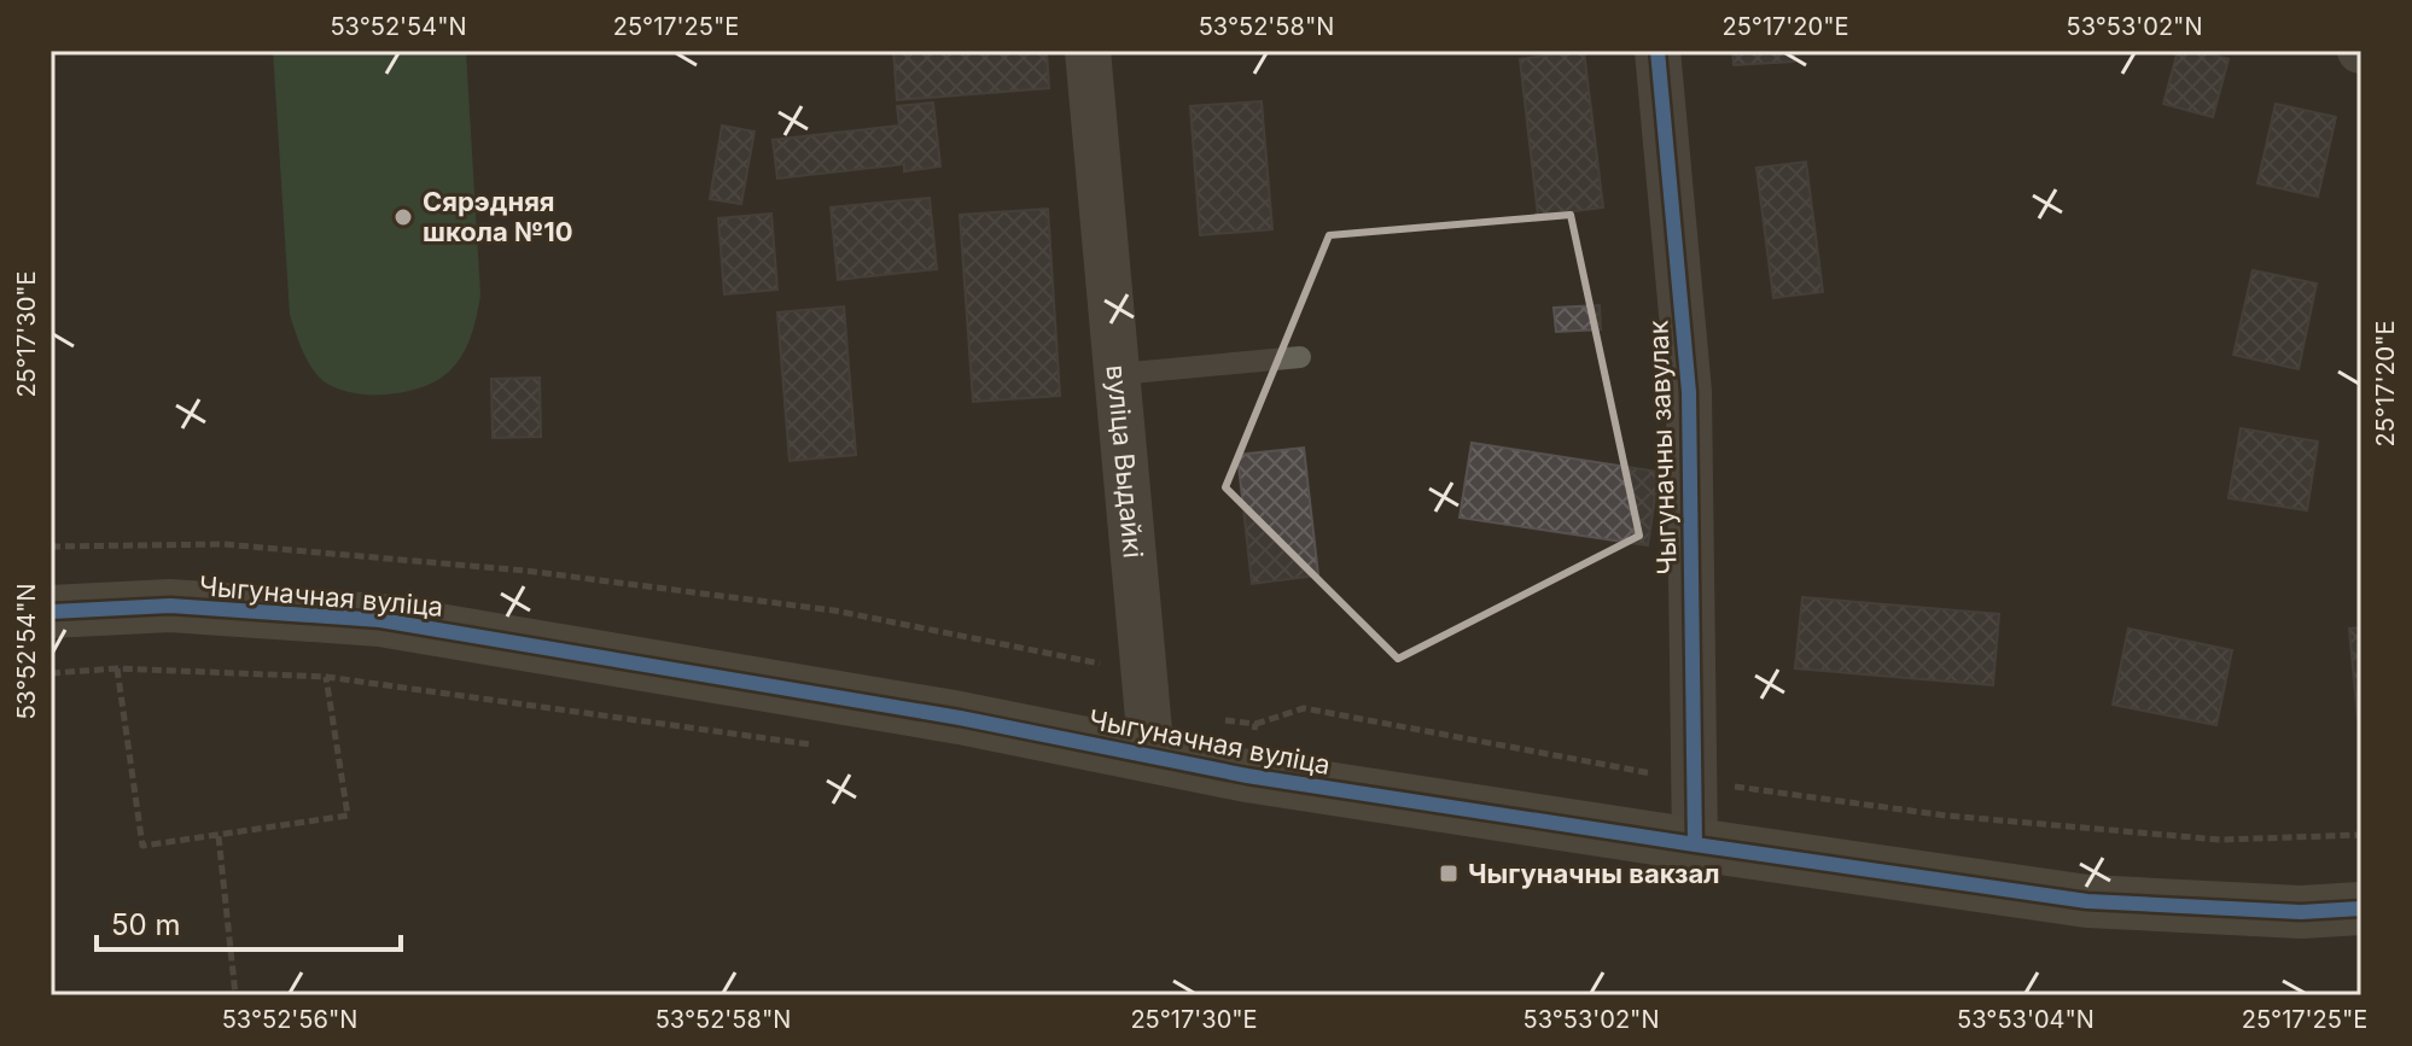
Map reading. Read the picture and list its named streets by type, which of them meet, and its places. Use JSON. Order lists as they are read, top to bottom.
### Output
{
  "streets": {
    "street": ["Чыгуначны завулак", "вуліца Выдайкі", "Чыгуначная вуліца"]
  },
  "crossings": [
    ["Чыгуначны завулак", "Чыгуначная вуліца"],
    ["вуліца Выдайкі", "Чыгуначная вуліца"]
  ],
  "places": {
    "other": ["Сярэдняя школа №10"],
    "transit": ["Чыгуначны вакзал"]
  },
  "scale_bar": "50 m",
  "coordinates": [
    "53°52'54\"N",
    "25°17'25\"E",
    "53°52'58\"N",
    "25°17'20\"E",
    "53°53'02\"N",
    "25°17'30\"E",
    "53°52'56\"N",
    "53°53'04\"N"
  ]
}
